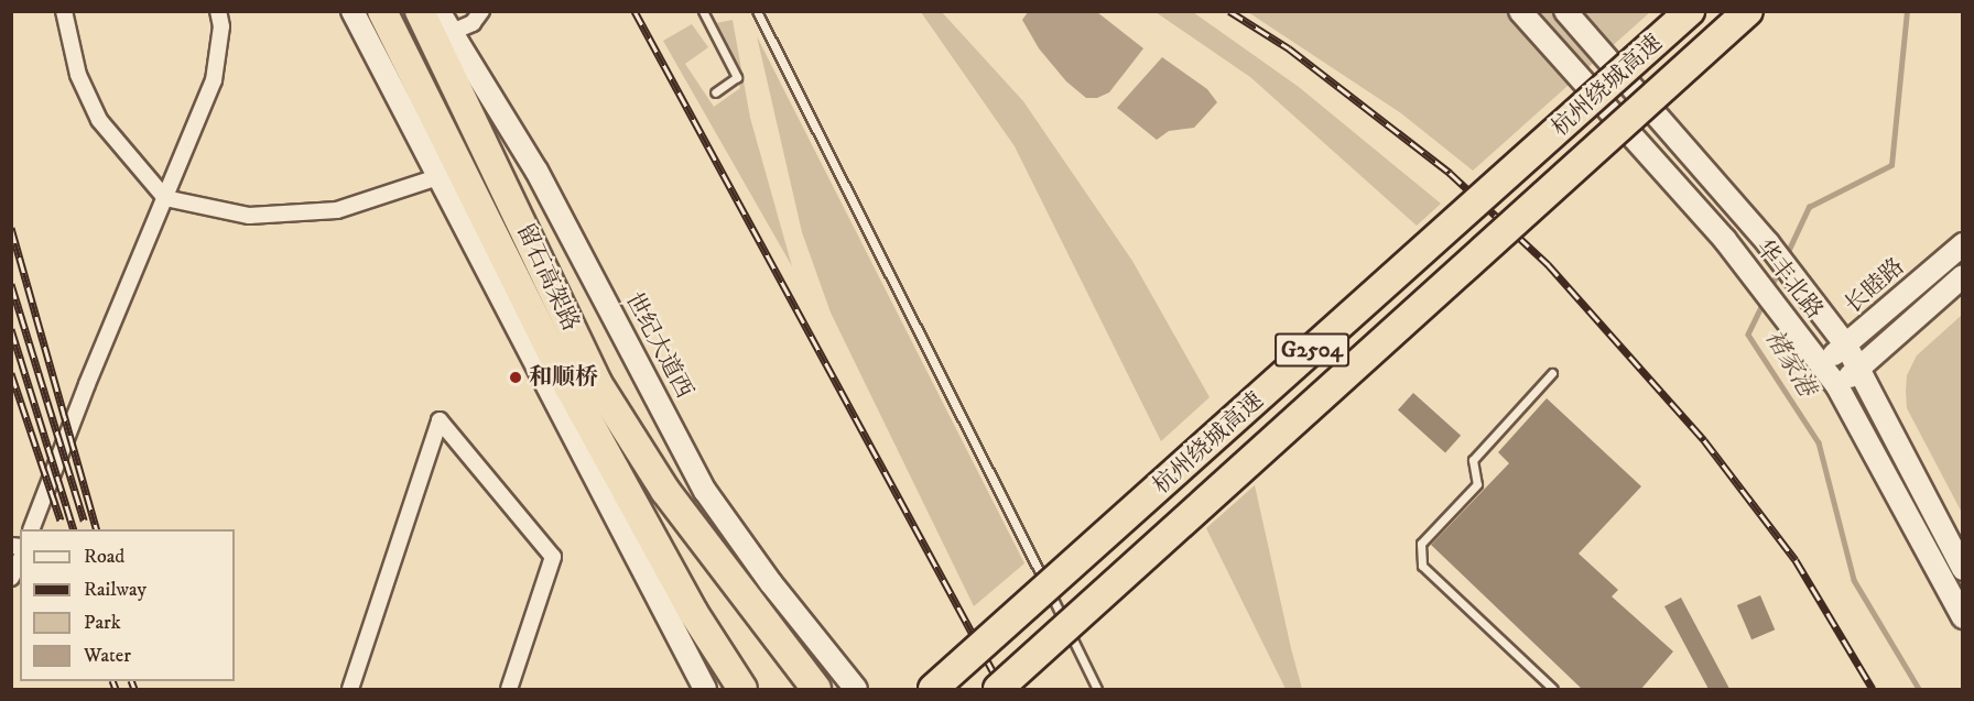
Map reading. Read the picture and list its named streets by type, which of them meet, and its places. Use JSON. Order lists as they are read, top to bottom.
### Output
{
  "streets": {
    "highway": ["杭州绕城高速", "留石高架路", "G2504"],
    "main road": ["华丰北路", "长睦路", "世纪大道西"]
  },
  "crossings": [
    ["华丰北路", "长睦路"]
  ],
  "water": ["褚家港"],
  "places": ["和顺桥"],
  "legend": [
    "Road",
    "Railway",
    "Park",
    "Water"
  ]
}
